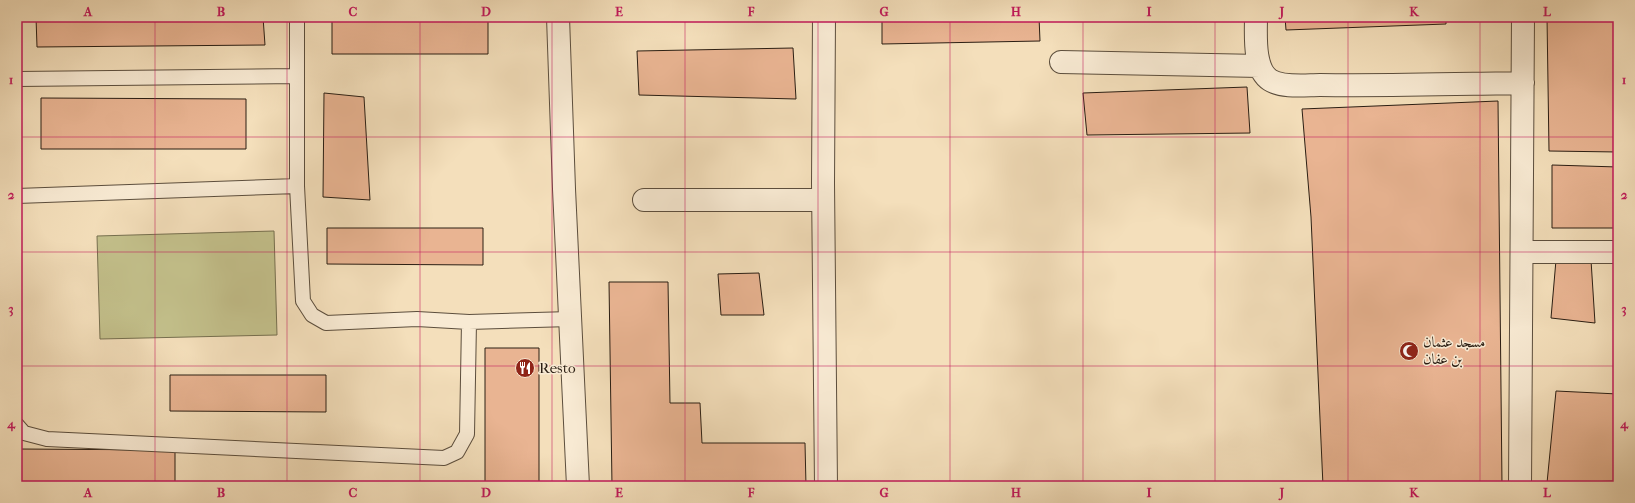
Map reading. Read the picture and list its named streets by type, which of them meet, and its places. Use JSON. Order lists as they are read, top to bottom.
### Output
{
  "places": {
    "mosque": ["مسجد عثمان بن عفان"],
    "restaurant": ["Resto"]
  },
  "grid": {
    "columns": [
      "A",
      "B",
      "C",
      "D",
      "E",
      "F",
      "G",
      "H",
      "I",
      "J",
      "K",
      "L"
    ],
    "rows": [
      "1",
      "2",
      "3",
      "4"
    ]
  }
}
